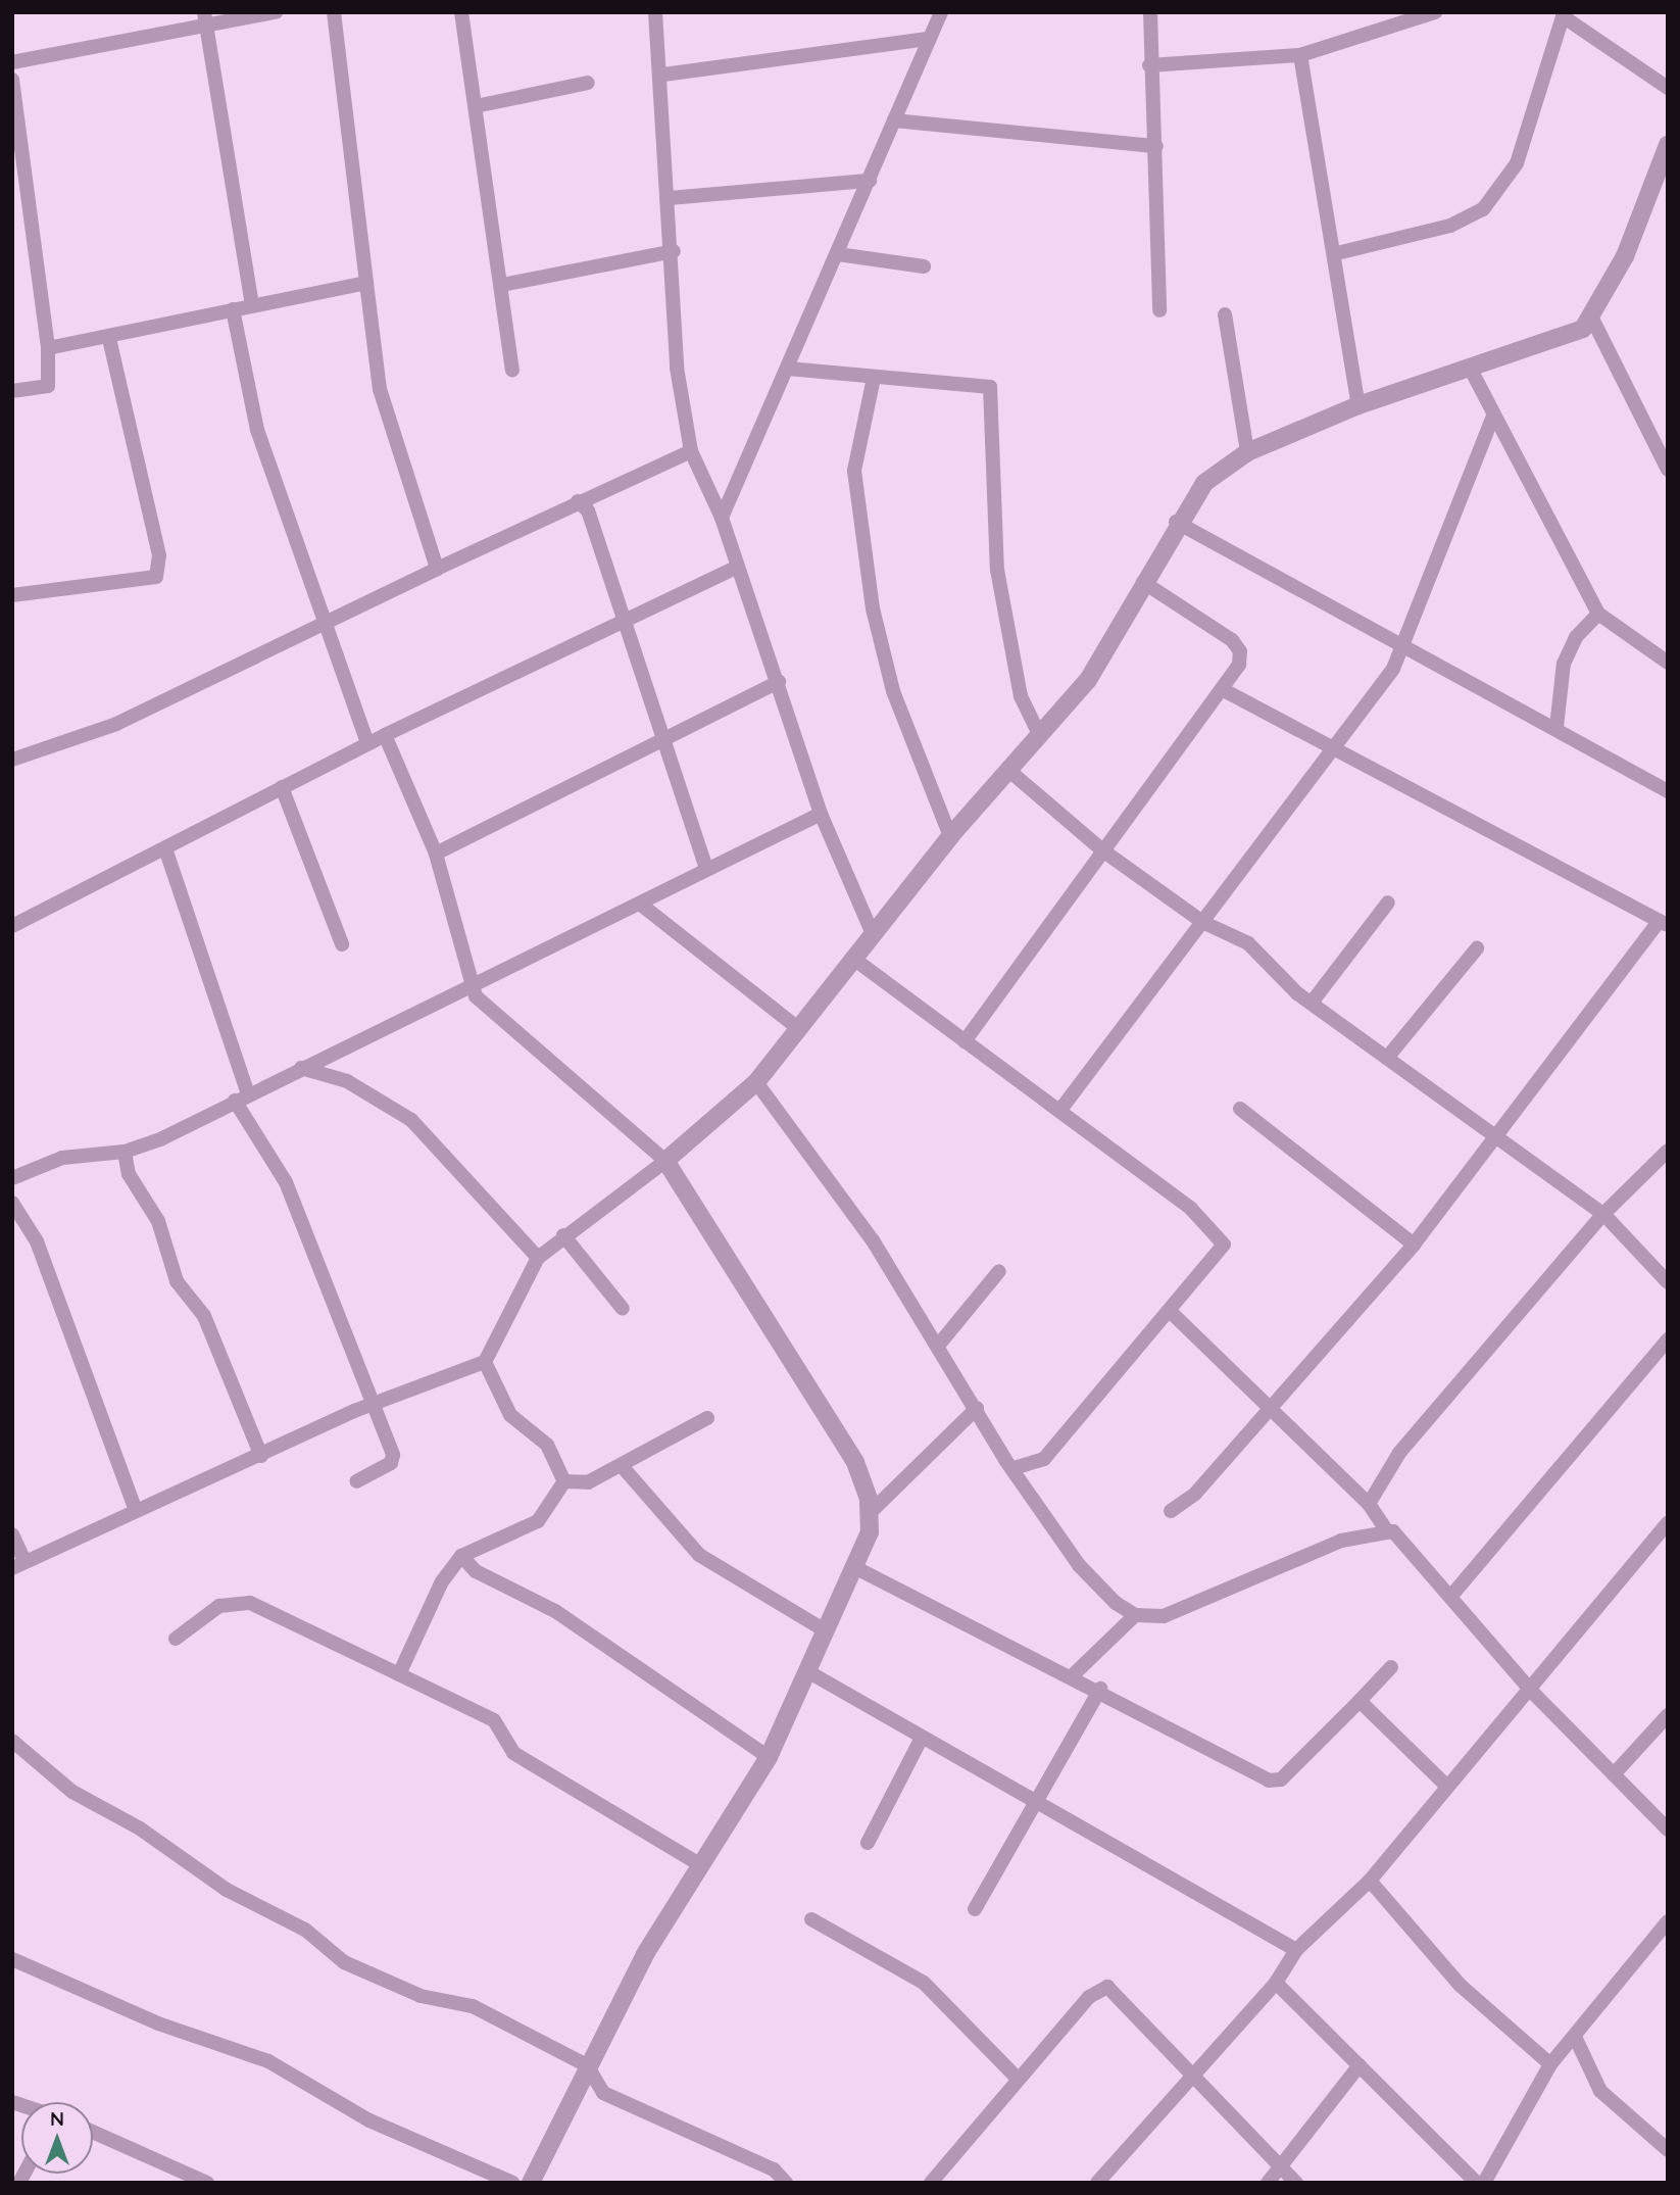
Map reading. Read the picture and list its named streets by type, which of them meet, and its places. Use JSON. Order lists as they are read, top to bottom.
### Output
{
  "north": "top"
}
